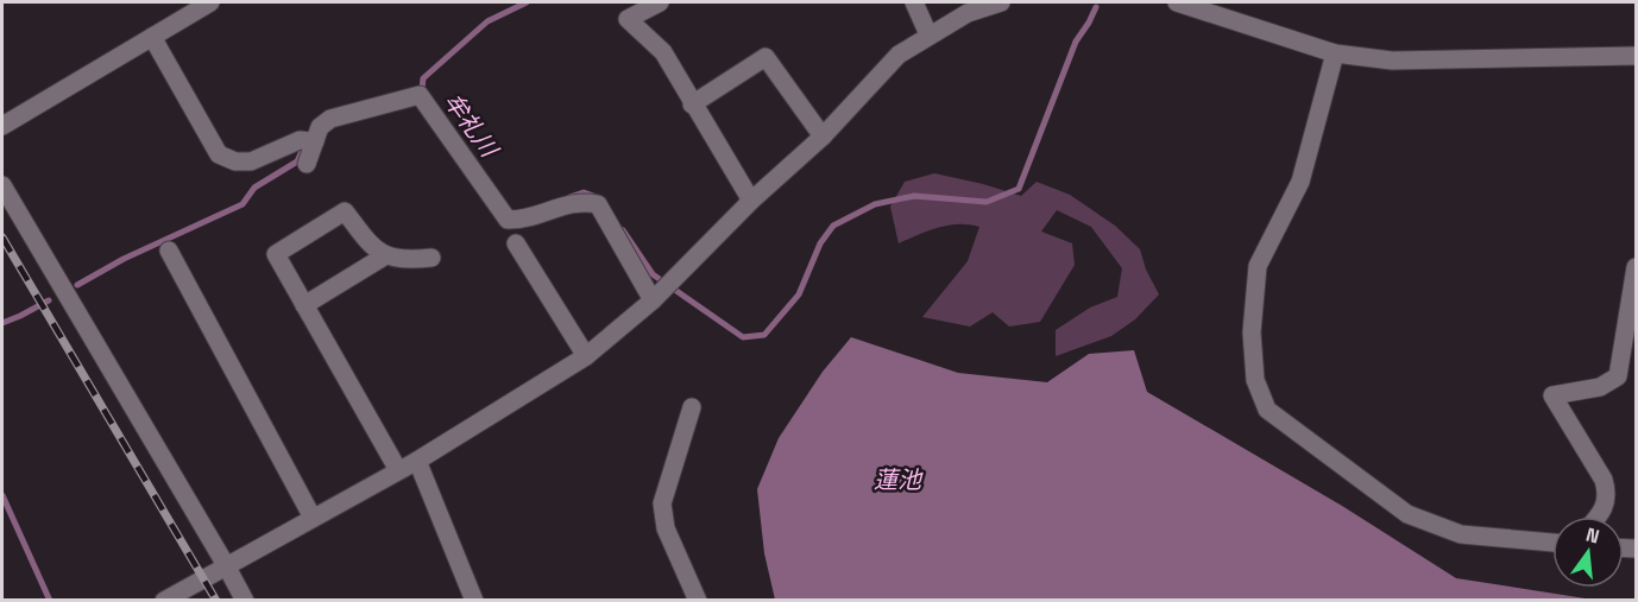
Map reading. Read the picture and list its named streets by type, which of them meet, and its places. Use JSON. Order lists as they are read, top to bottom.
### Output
{
  "water": ["牟礼川", "蓮池"],
  "north": "top"
}
